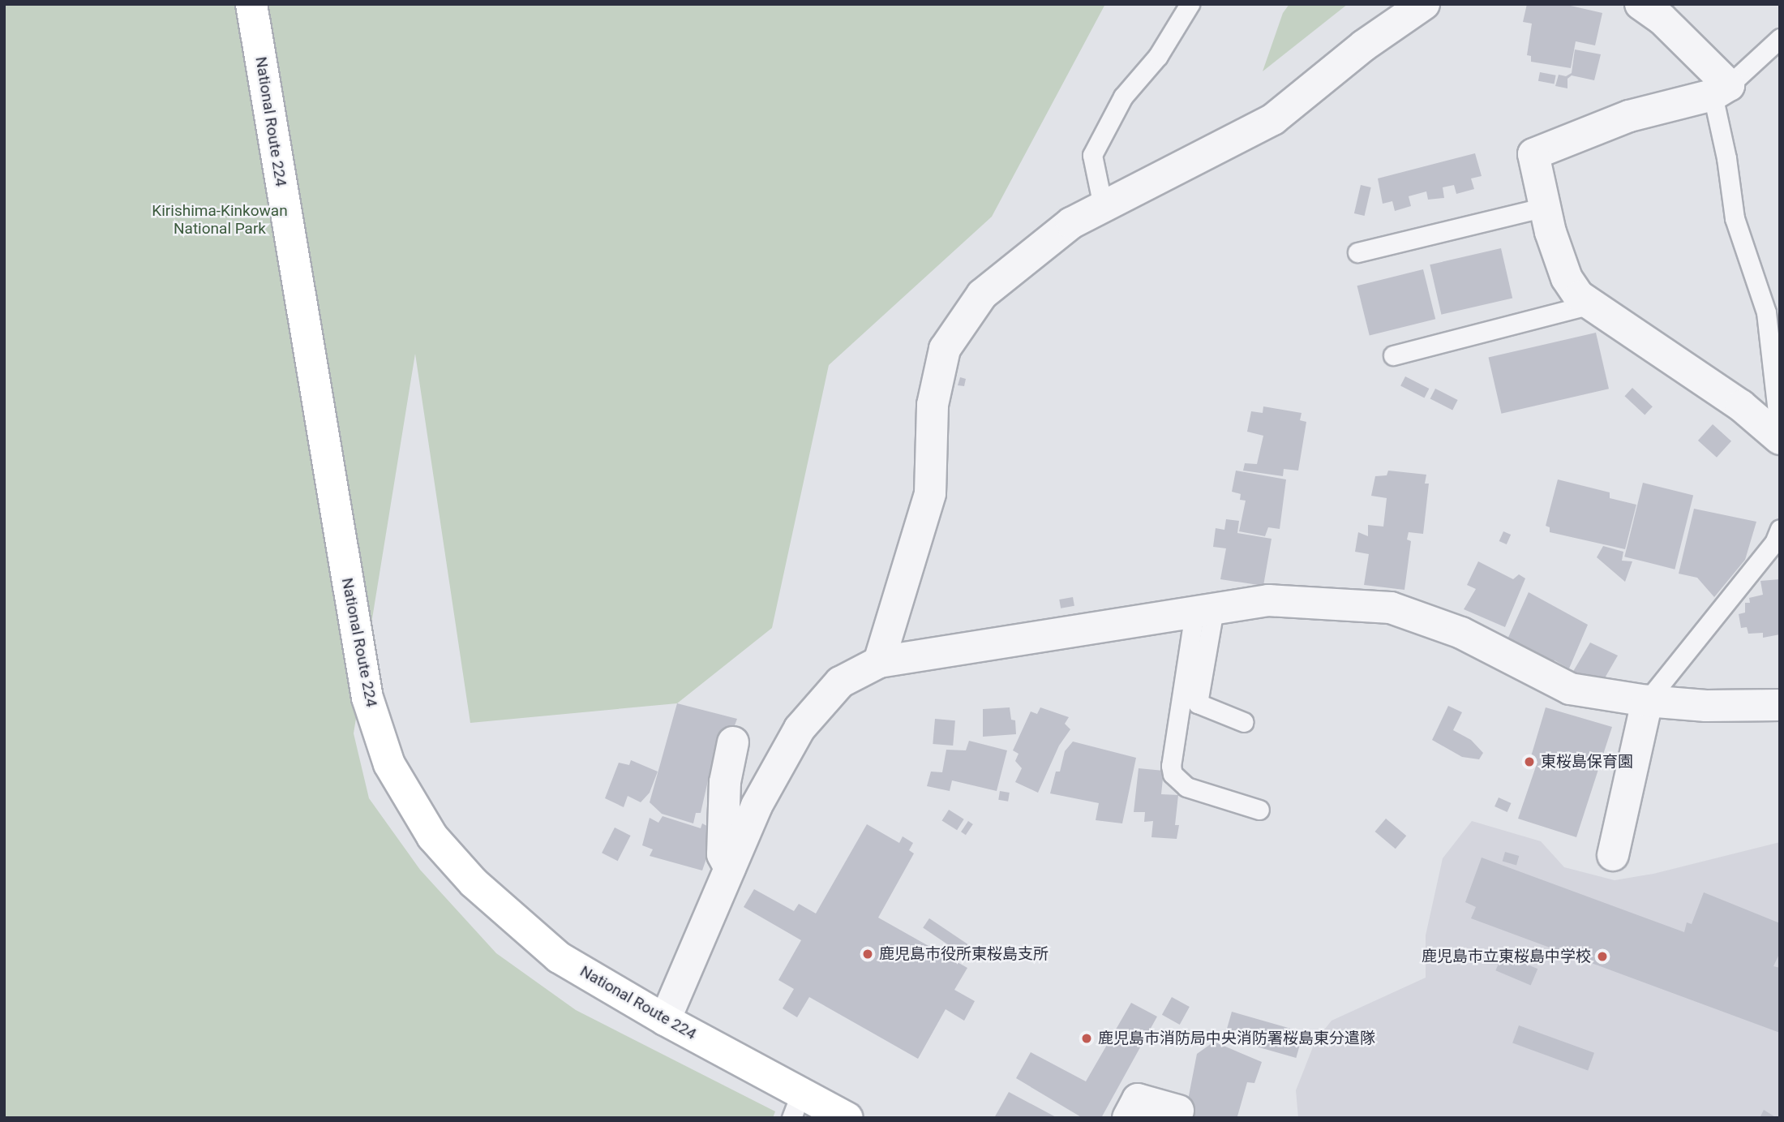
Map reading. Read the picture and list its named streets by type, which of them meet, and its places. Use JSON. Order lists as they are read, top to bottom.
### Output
{
  "streets": {
    "highway": ["National Route 224"]
  },
  "parks": ["Kirishima-Kinkowan National Park"],
  "places": [
    "東桜島保育園",
    "鹿児島市役所東桜島支所",
    "鹿児島市立東桜島中学校",
    "鹿児島市消防局中央消防署桜島東分遣隊"
  ]
}
